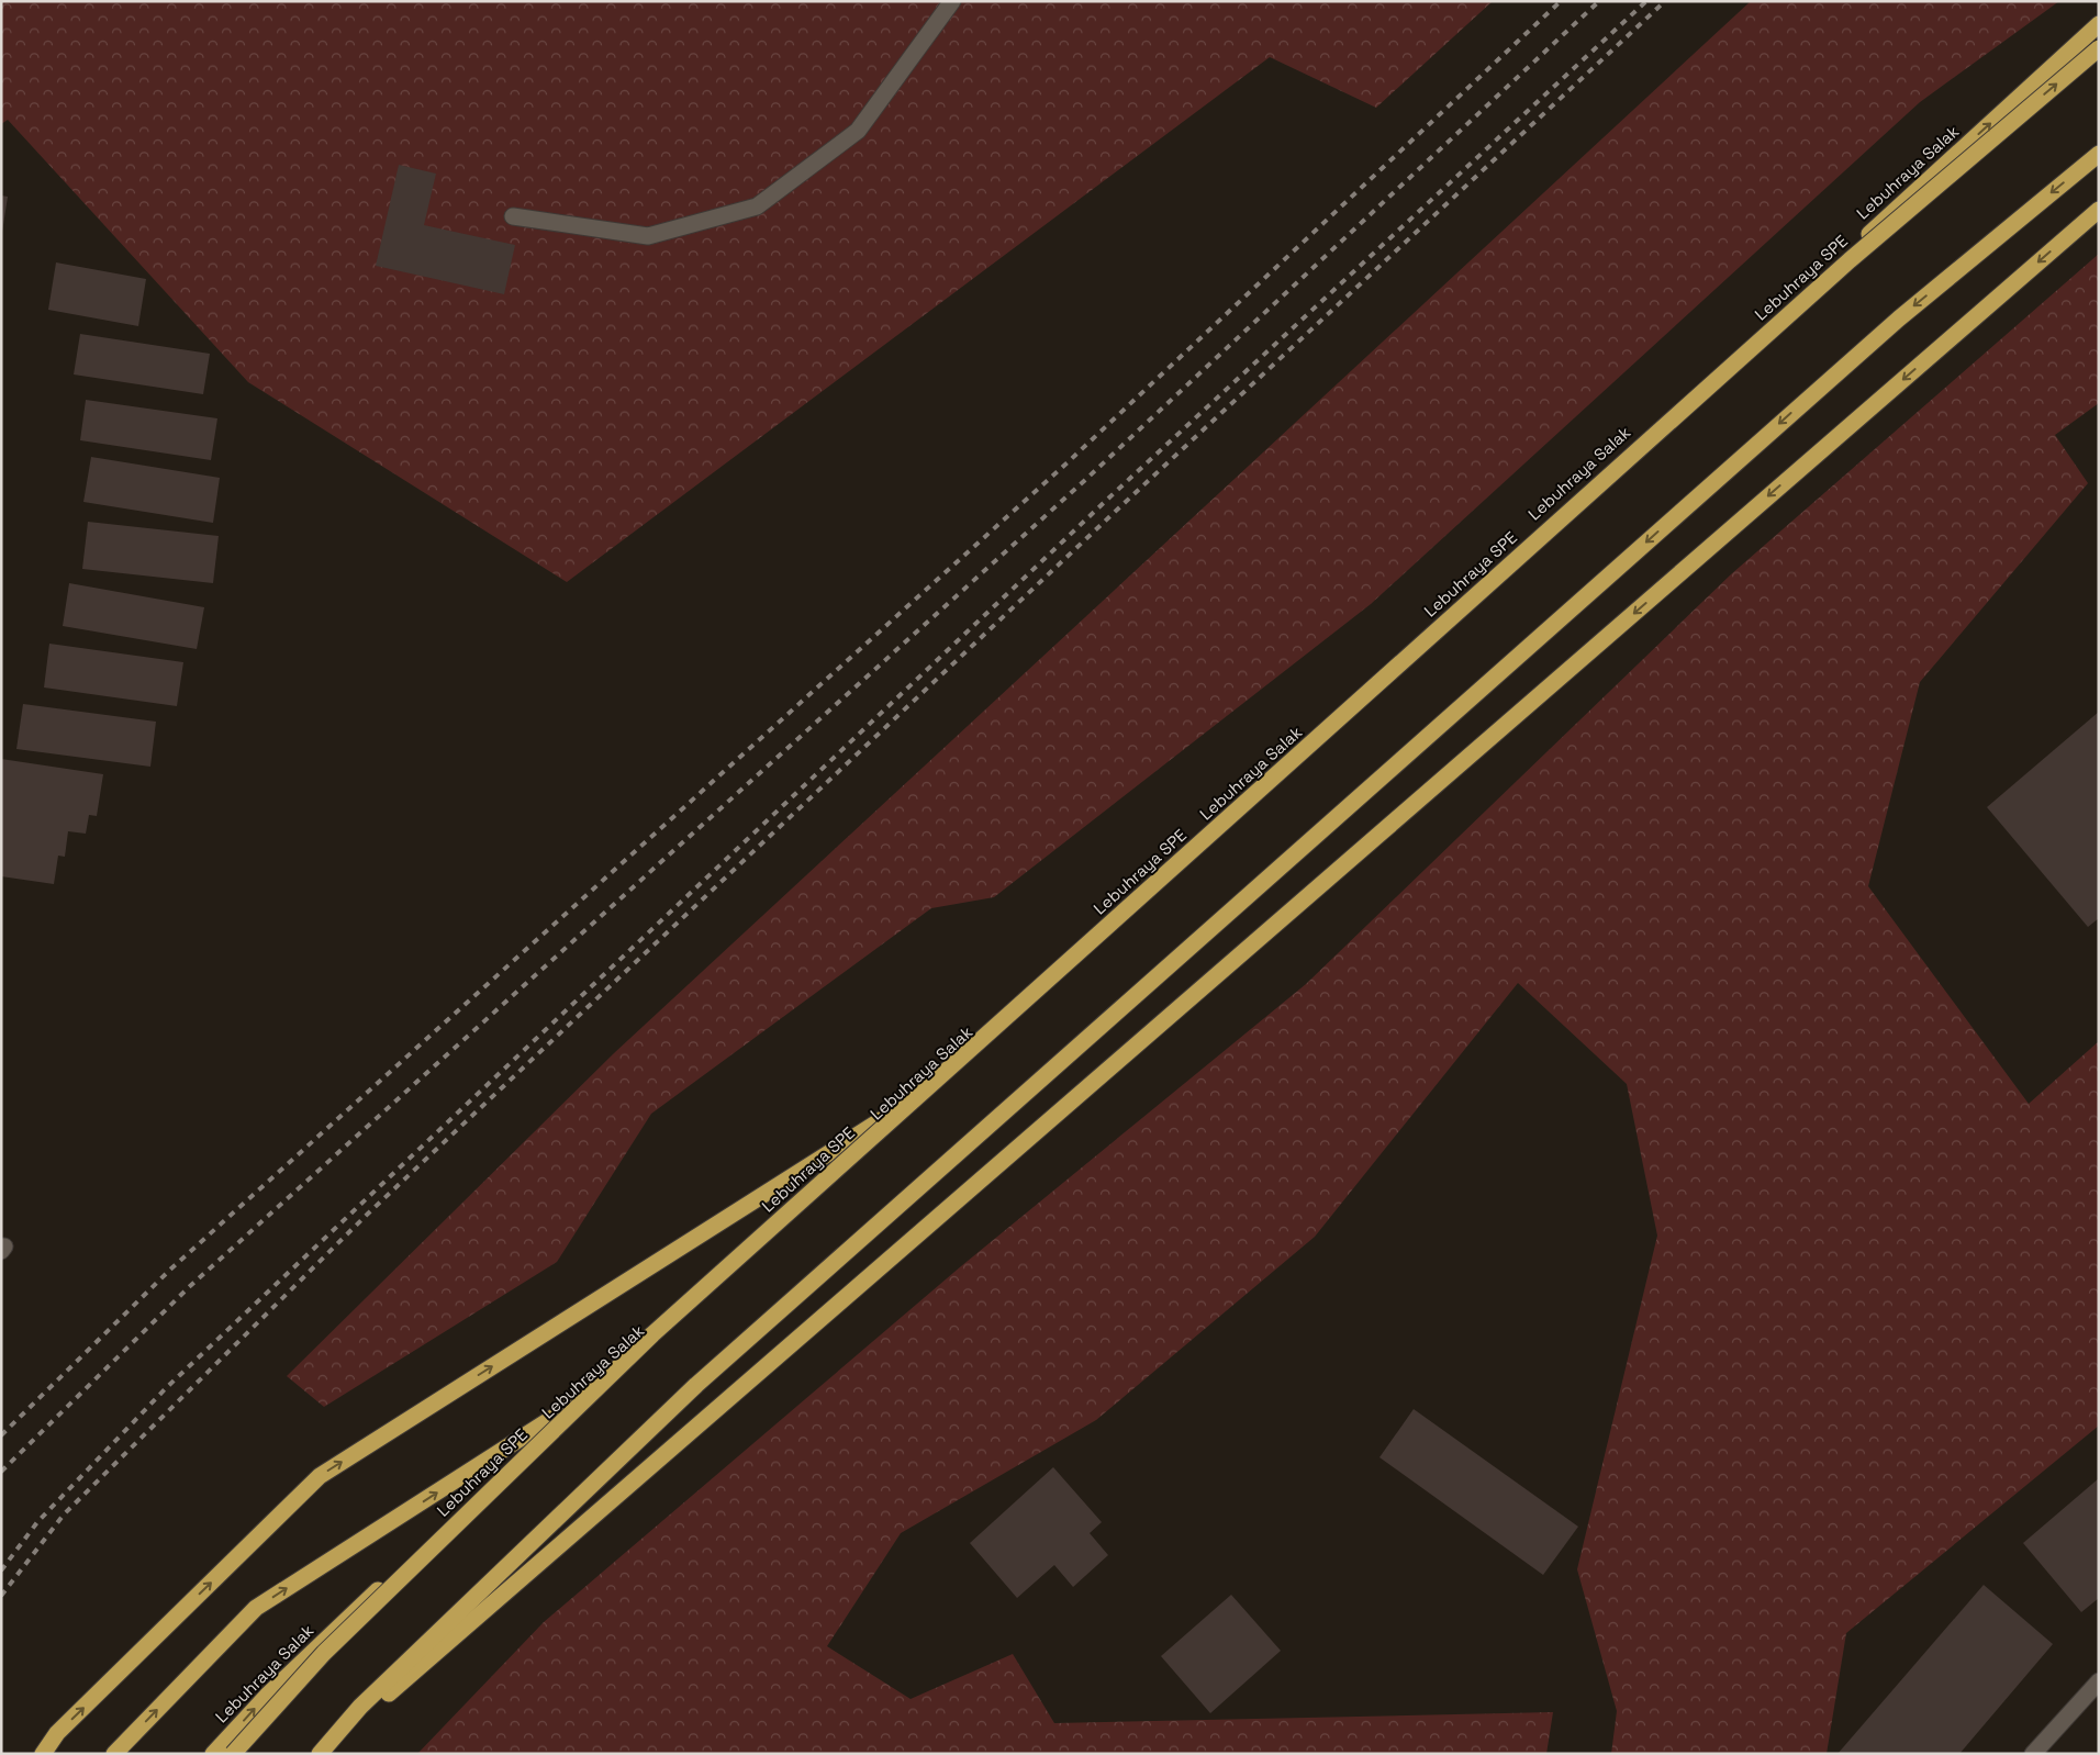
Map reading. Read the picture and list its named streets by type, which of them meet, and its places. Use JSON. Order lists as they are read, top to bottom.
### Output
{
  "streets": {
    "highway": ["Lebuhraya Salak", "Lebuhraya SPE"]
  }
}
